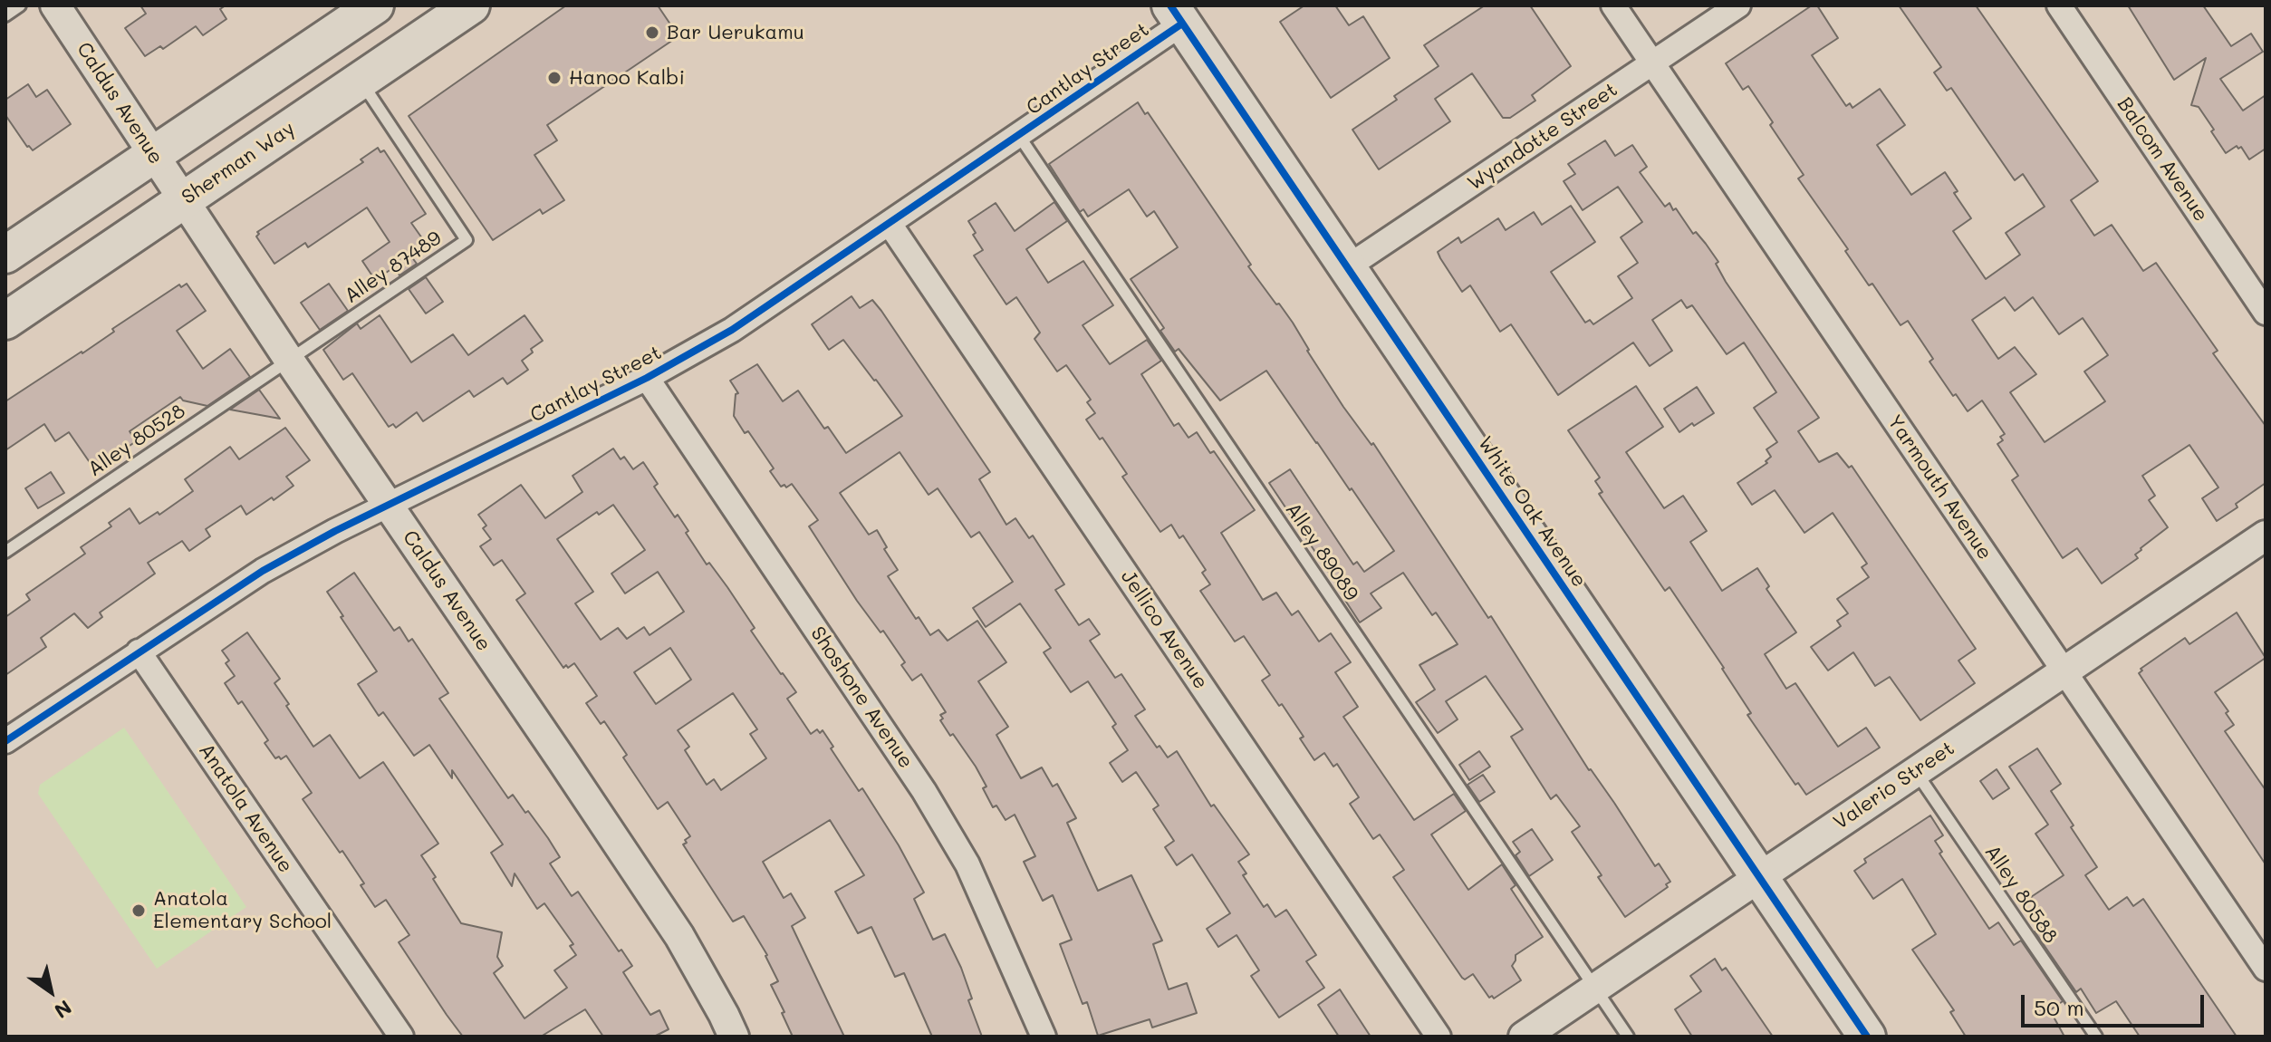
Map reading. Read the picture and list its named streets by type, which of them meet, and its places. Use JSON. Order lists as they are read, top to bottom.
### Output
{
  "streets": {
    "main road": ["Sherman Way", "White Oak Avenue"],
    "street": [
      "Cantlay Street",
      "Caldus Avenue",
      "Wyandotte Street",
      "Balcom Avenue",
      "Yarmouth Avenue",
      "Jellico Avenue",
      "Shoshone Avenue",
      "Valerio Street",
      "Anatola Avenue"
    ],
    "lane": [
      "Alley 87489",
      "Alley 80528",
      "Alley 89089",
      "Alley 80588"
    ]
  },
  "crossings": [
    ["Cantlay Street", "Caldus Avenue"],
    ["Cantlay Street", "White Oak Avenue"],
    ["Cantlay Street", "Alley 89089"],
    ["Cantlay Street", "Jellico Avenue"],
    ["Cantlay Street", "Shoshone Avenue"],
    ["Cantlay Street", "Anatola Avenue"],
    ["Caldus Avenue", "Sherman Way"],
    ["Caldus Avenue", "Alley 87489"],
    ["Caldus Avenue", "Alley 80528"],
    ["Wyandotte Street", "Yarmouth Avenue"],
    ["Wyandotte Street", "White Oak Avenue"],
    ["Sherman Way", "Alley 87489"],
    ["Alley 87489", "Alley 80528"],
    ["Yarmouth Avenue", "Valerio Street"],
    ["White Oak Avenue", "Valerio Street"],
    ["Alley 89089", "Valerio Street"],
    ["Valerio Street", "Alley 80588"]
  ],
  "places": ["Bar Uerukamu", "Hanoo Kalbi", "Anatola Elementary School"],
  "scale_bar": "50 m",
  "north": "bottom right"
}
